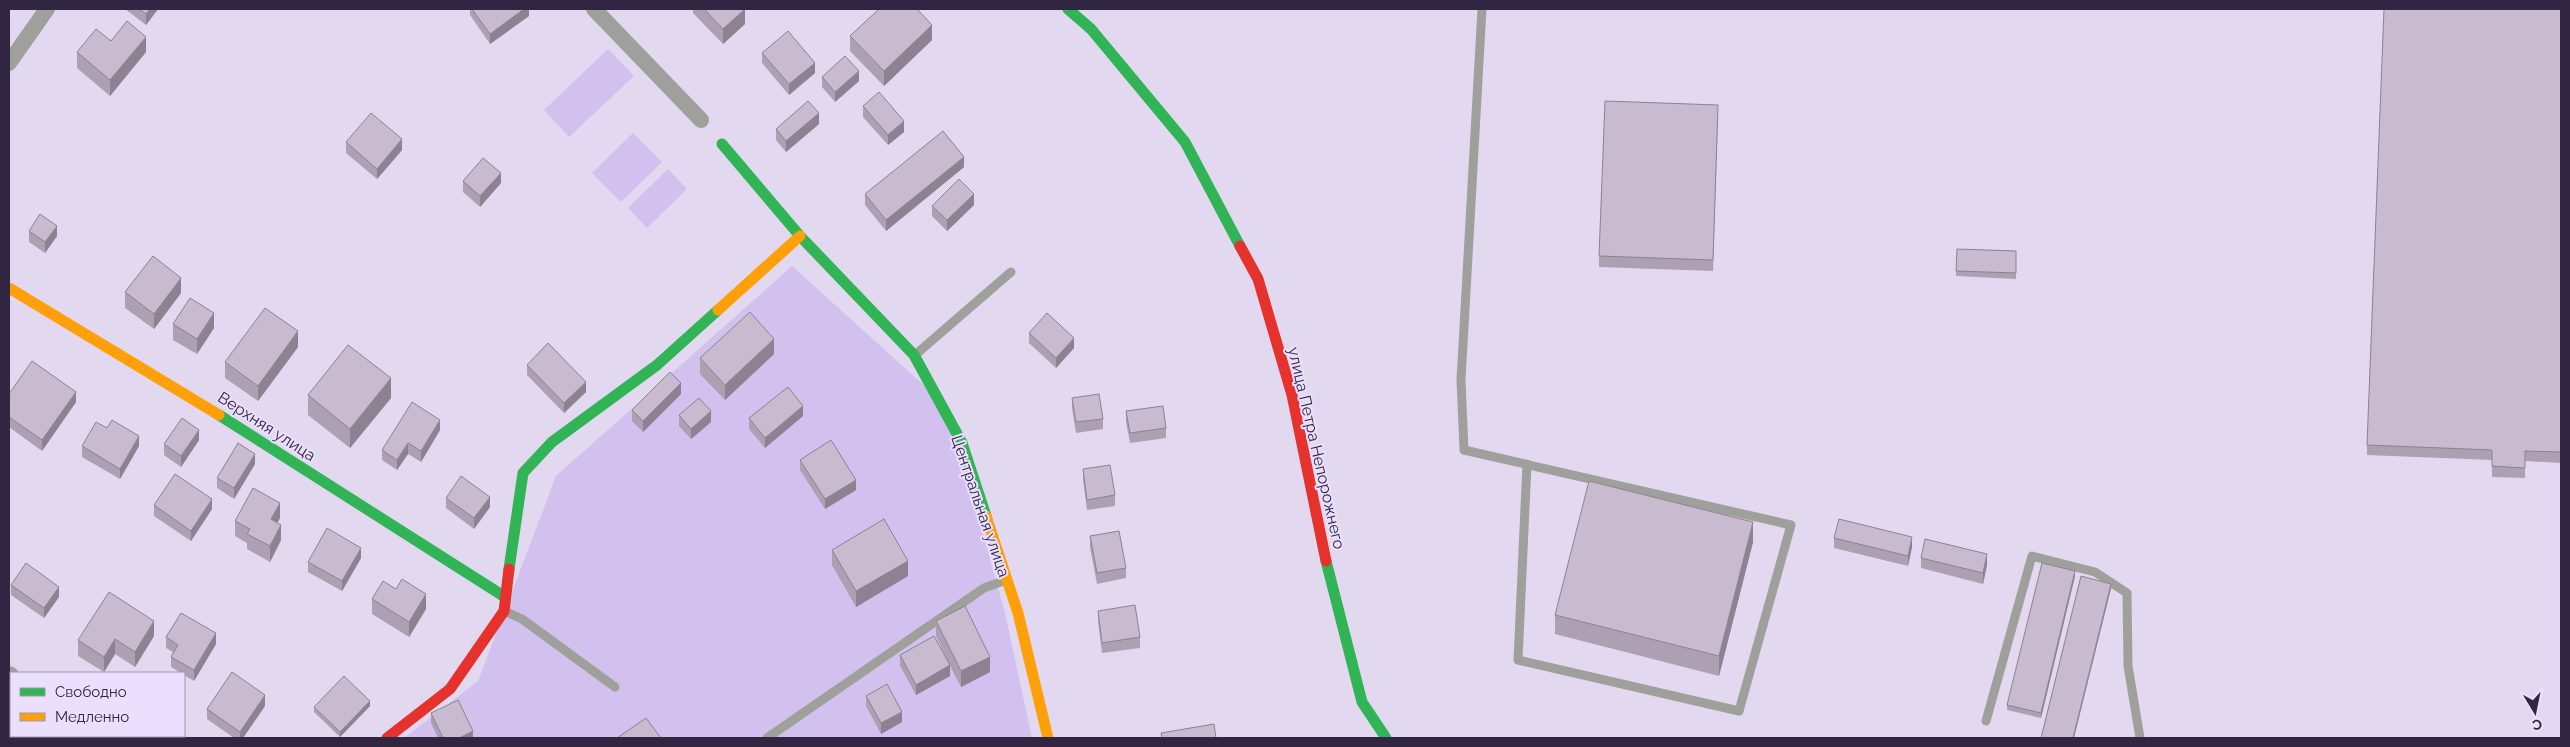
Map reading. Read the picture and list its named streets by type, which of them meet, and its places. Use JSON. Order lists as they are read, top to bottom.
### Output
{
  "streets": {
    "street": ["Верхняя улица", "улица Петра Непорожнего", "Центральная улица"]
  },
  "legend": ["Свободно", "Медленно"],
  "north": "bottom"
}
